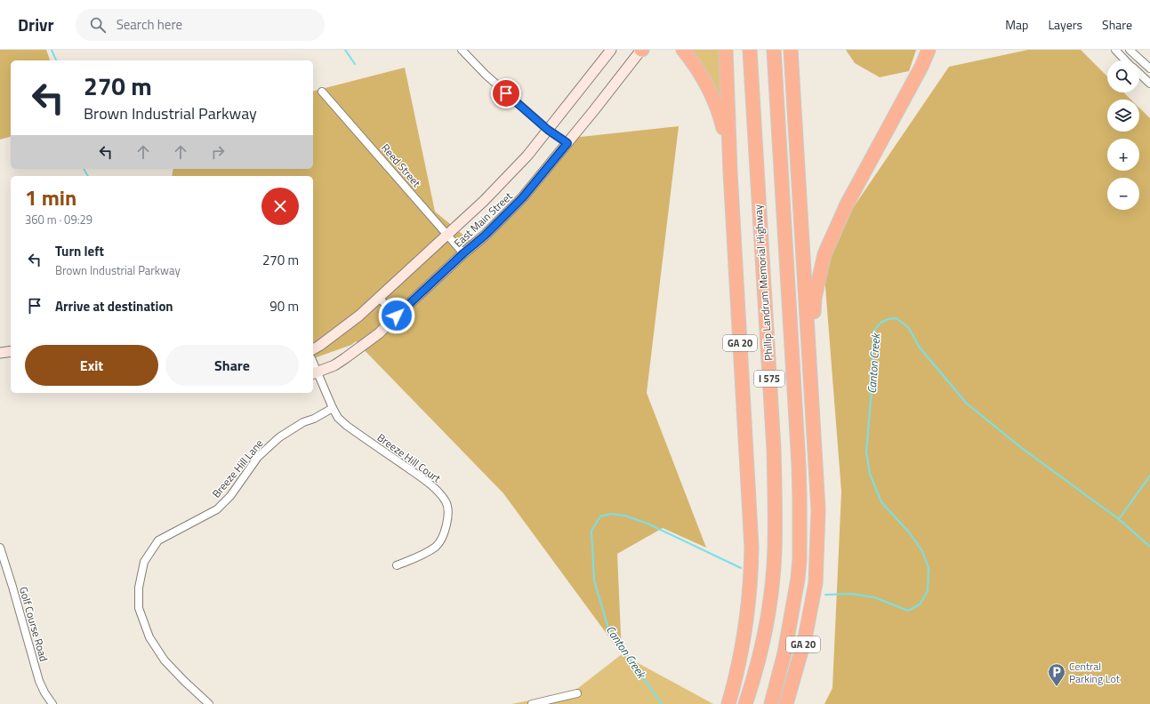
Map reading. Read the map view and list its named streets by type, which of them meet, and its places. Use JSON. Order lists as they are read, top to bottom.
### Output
{
  "streets": {
    "highway": ["Phillip Landrum Memorial Highway", "GA 20", "I 575"],
    "main road": ["East Main Street"],
    "street": [
      "Reed Street",
      "Breeze Hill Court",
      "Breeze Hill Lane",
      "Golf Course Road"
    ]
  },
  "crossings": [
    ["Reed Street", "East Main Street"],
    ["East Main Street", "Breeze Hill Court"],
    ["Breeze Hill Court", "Breeze Hill Lane"]
  ],
  "water": ["Canton Creek"],
  "places": {
    "parking": ["Central Parking Lot"]
  },
  "page": {
    "header": "Drivr",
    "search": "Search here",
    "nav": ["Map", "Layers", "Share"],
    "map_buttons": ["+", "−"],
    "turn": ["270 m", "Brown Industrial Parkway"],
    "heading": ["1 min", "360 m · 09:29"],
    "list": [
      {
        "name": "Turn left",
        "note": "Brown Industrial Parkway",
        "value": "270 m"
      },
      {
        "name": "Arrive at destination",
        "value": "90 m"
      }
    ],
    "buttons": ["Exit", "Share"]
  }
}
